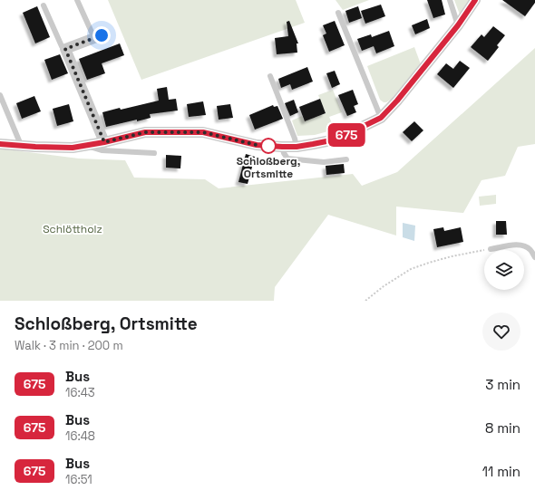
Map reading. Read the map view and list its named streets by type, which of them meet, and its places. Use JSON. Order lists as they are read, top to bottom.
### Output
{
  "parks": ["Schlöttholz"],
  "places": ["Schloßberg, Ortsmitte"],
  "lines": ["bus line 675"],
  "page": {
    "on_map": "675",
    "heading": ["Schloßberg, Ortsmitte", "Walk · 3 min · 200 m"],
    "list": [
      {
        "mark": "675",
        "name": "Bus",
        "note": "16:43",
        "value": "3 min"
      },
      {
        "mark": "675",
        "name": "Bus",
        "note": "16:48",
        "value": "8 min"
      },
      {
        "mark": "675",
        "name": "Bus",
        "note": "16:51",
        "value": "11 min"
      }
    ]
  }
}
